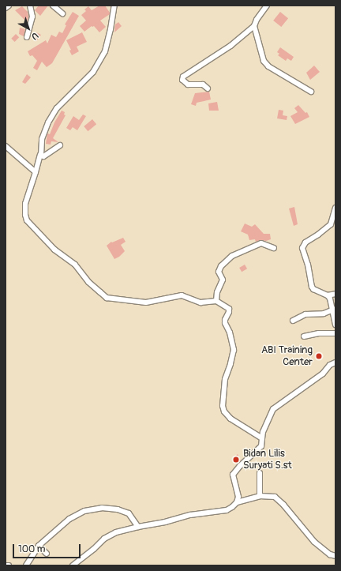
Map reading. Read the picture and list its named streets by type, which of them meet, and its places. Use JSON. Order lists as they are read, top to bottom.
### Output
{
  "places": ["ABI Training Center", "Bidan Lilis Suryati S.st"],
  "scale_bar": "100 m",
  "north": "bottom right"
}
